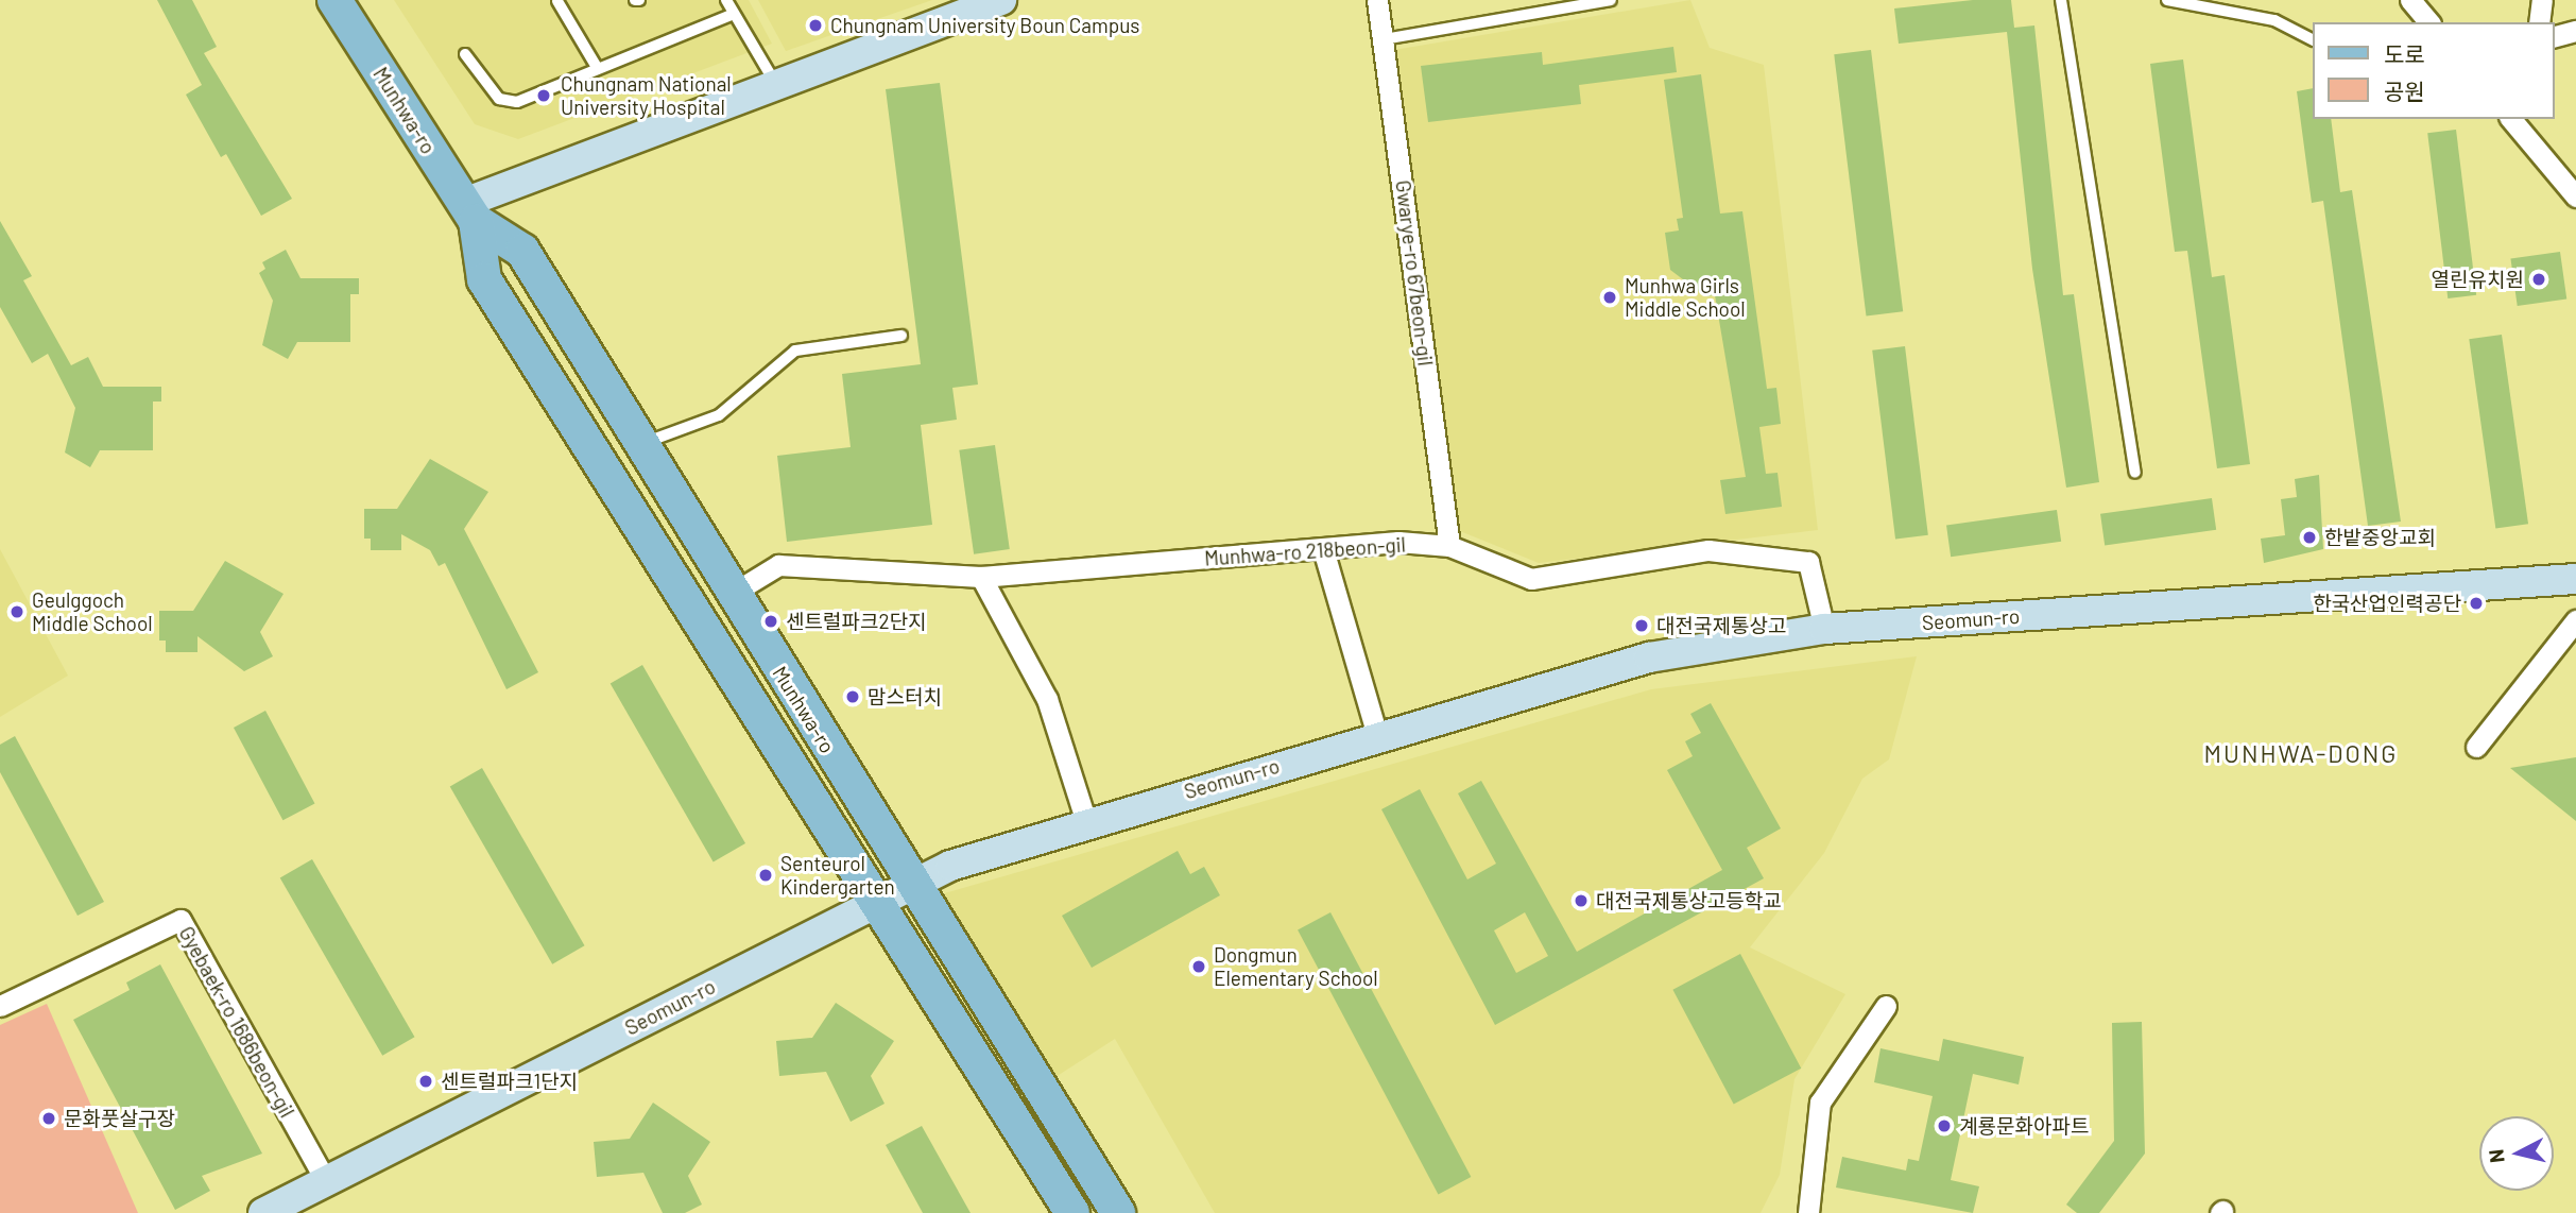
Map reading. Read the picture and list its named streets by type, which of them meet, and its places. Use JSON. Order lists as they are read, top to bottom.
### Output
{
  "streets": {
    "main road": ["Munhwa-ro", "Seomun-ro"],
    "street": ["Gwarye-ro 67beon-gil", "Munhwa-ro 218beon-gil", "Gyebaek-ro 1686beon-gil"]
  },
  "crossings": [
    ["Munhwa-ro", "Munhwa-ro 218beon-gil"],
    ["Munhwa-ro", "Seomun-ro"],
    ["Gwarye-ro 67beon-gil", "Munhwa-ro 218beon-gil"],
    ["Munhwa-ro 218beon-gil", "Seomun-ro"],
    ["Seomun-ro", "Gyebaek-ro 1686beon-gil"]
  ],
  "districts": ["MUNHWA-DONG"],
  "places": [
    "Chungnam University Boun Campus",
    "Chungnam National University Hospital",
    "열린유치원",
    "Munhwa Girls Middle School",
    "한밭중앙교회",
    "한국산업인력공단",
    "Geulggoch Middle School",
    "센트럴파크2단지",
    "대전국제통상고",
    "맘스터치",
    "Senteurol Kindergarten",
    "대전국제통상고등학교",
    "Dongmun Elementary School",
    "센트럴파크1단지",
    "문화풋살구장",
    "계룡문화아파트"
  ],
  "legend": ["도로", "공원"],
  "north": "left"
}
